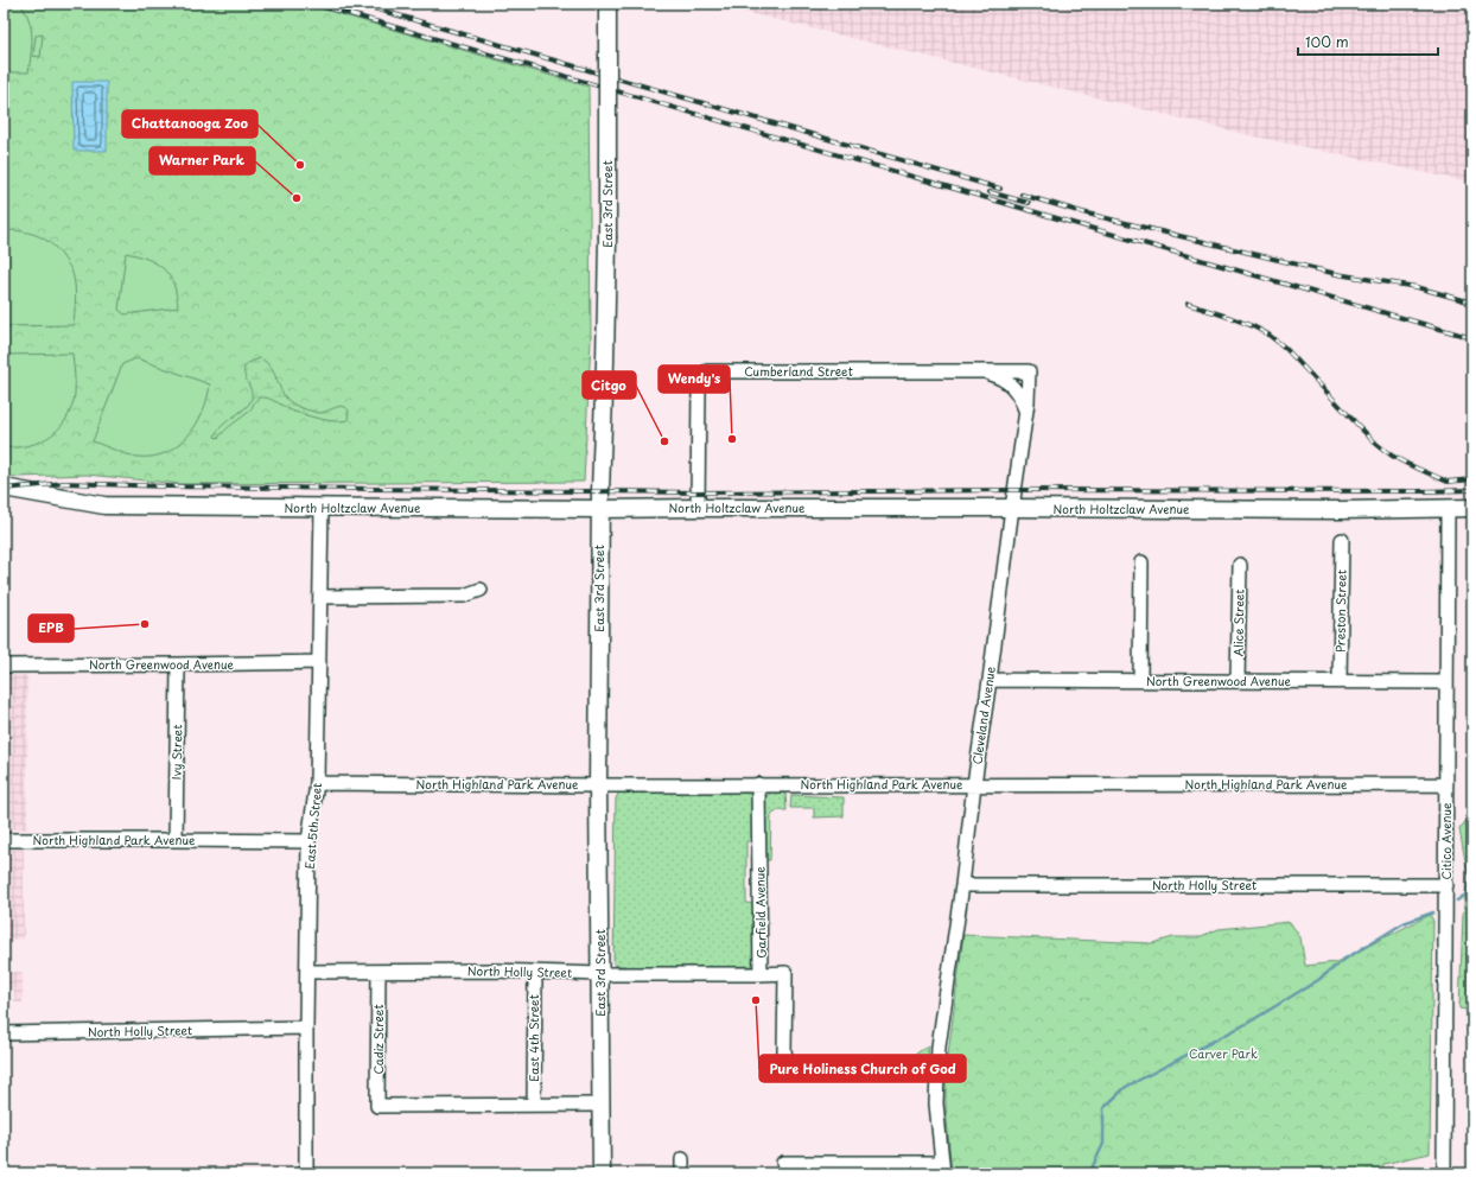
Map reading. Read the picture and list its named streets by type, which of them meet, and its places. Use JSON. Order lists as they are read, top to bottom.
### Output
{
  "streets": {
    "main road": ["East 3rd Street", "North Holtzclaw Avenue"],
    "street": [
      "Cumberland Street",
      "Preston Street",
      "Alice Street",
      "North Greenwood Avenue",
      "Cleveland Avenue",
      "Ivy Street",
      "North Highland Park Avenue",
      "East 5th Street",
      "Citico Avenue",
      "North Holly Street",
      "Garfield Avenue",
      "East 4th Street",
      "Cadiz Street"
    ]
  },
  "crossings": [
    ["East 3rd Street", "North Holtzclaw Avenue"],
    ["East 3rd Street", "North Highland Park Avenue"],
    ["East 3rd Street", "North Holly Street"],
    ["Cumberland Street", "North Holtzclaw Avenue"],
    ["Cumberland Street", "Cleveland Avenue"],
    ["North Holtzclaw Avenue", "Cleveland Avenue"],
    ["North Holtzclaw Avenue", "East 5th Street"],
    ["North Holtzclaw Avenue", "Citico Avenue"],
    ["Preston Street", "North Greenwood Avenue"],
    ["Alice Street", "North Greenwood Avenue"],
    ["North Greenwood Avenue", "Cleveland Avenue"],
    ["North Greenwood Avenue", "Ivy Street"],
    ["North Greenwood Avenue", "East 5th Street"],
    ["North Greenwood Avenue", "Citico Avenue"],
    ["Cleveland Avenue", "North Highland Park Avenue"],
    ["Cleveland Avenue", "North Holly Street"],
    ["Cleveland Avenue", "Garfield Avenue"],
    ["Ivy Street", "North Highland Park Avenue"],
    ["North Highland Park Avenue", "East 5th Street"],
    ["North Highland Park Avenue", "Citico Avenue"],
    ["North Highland Park Avenue", "Garfield Avenue"],
    ["East 5th Street", "North Holly Street"],
    ["Citico Avenue", "North Holly Street"],
    ["North Holly Street", "Garfield Avenue"],
    ["North Holly Street", "East 4th Street"],
    ["North Holly Street", "Cadiz Street"],
    ["East 4th Street", "Cadiz Street"]
  ],
  "parks": ["Carver Park"],
  "places": [
    "Chattanooga Zoo",
    "Warner Park",
    "Wendy's",
    "Citgo",
    "EPB",
    "Pure Holiness Church of God"
  ],
  "scale_bar": "100 m"
}
